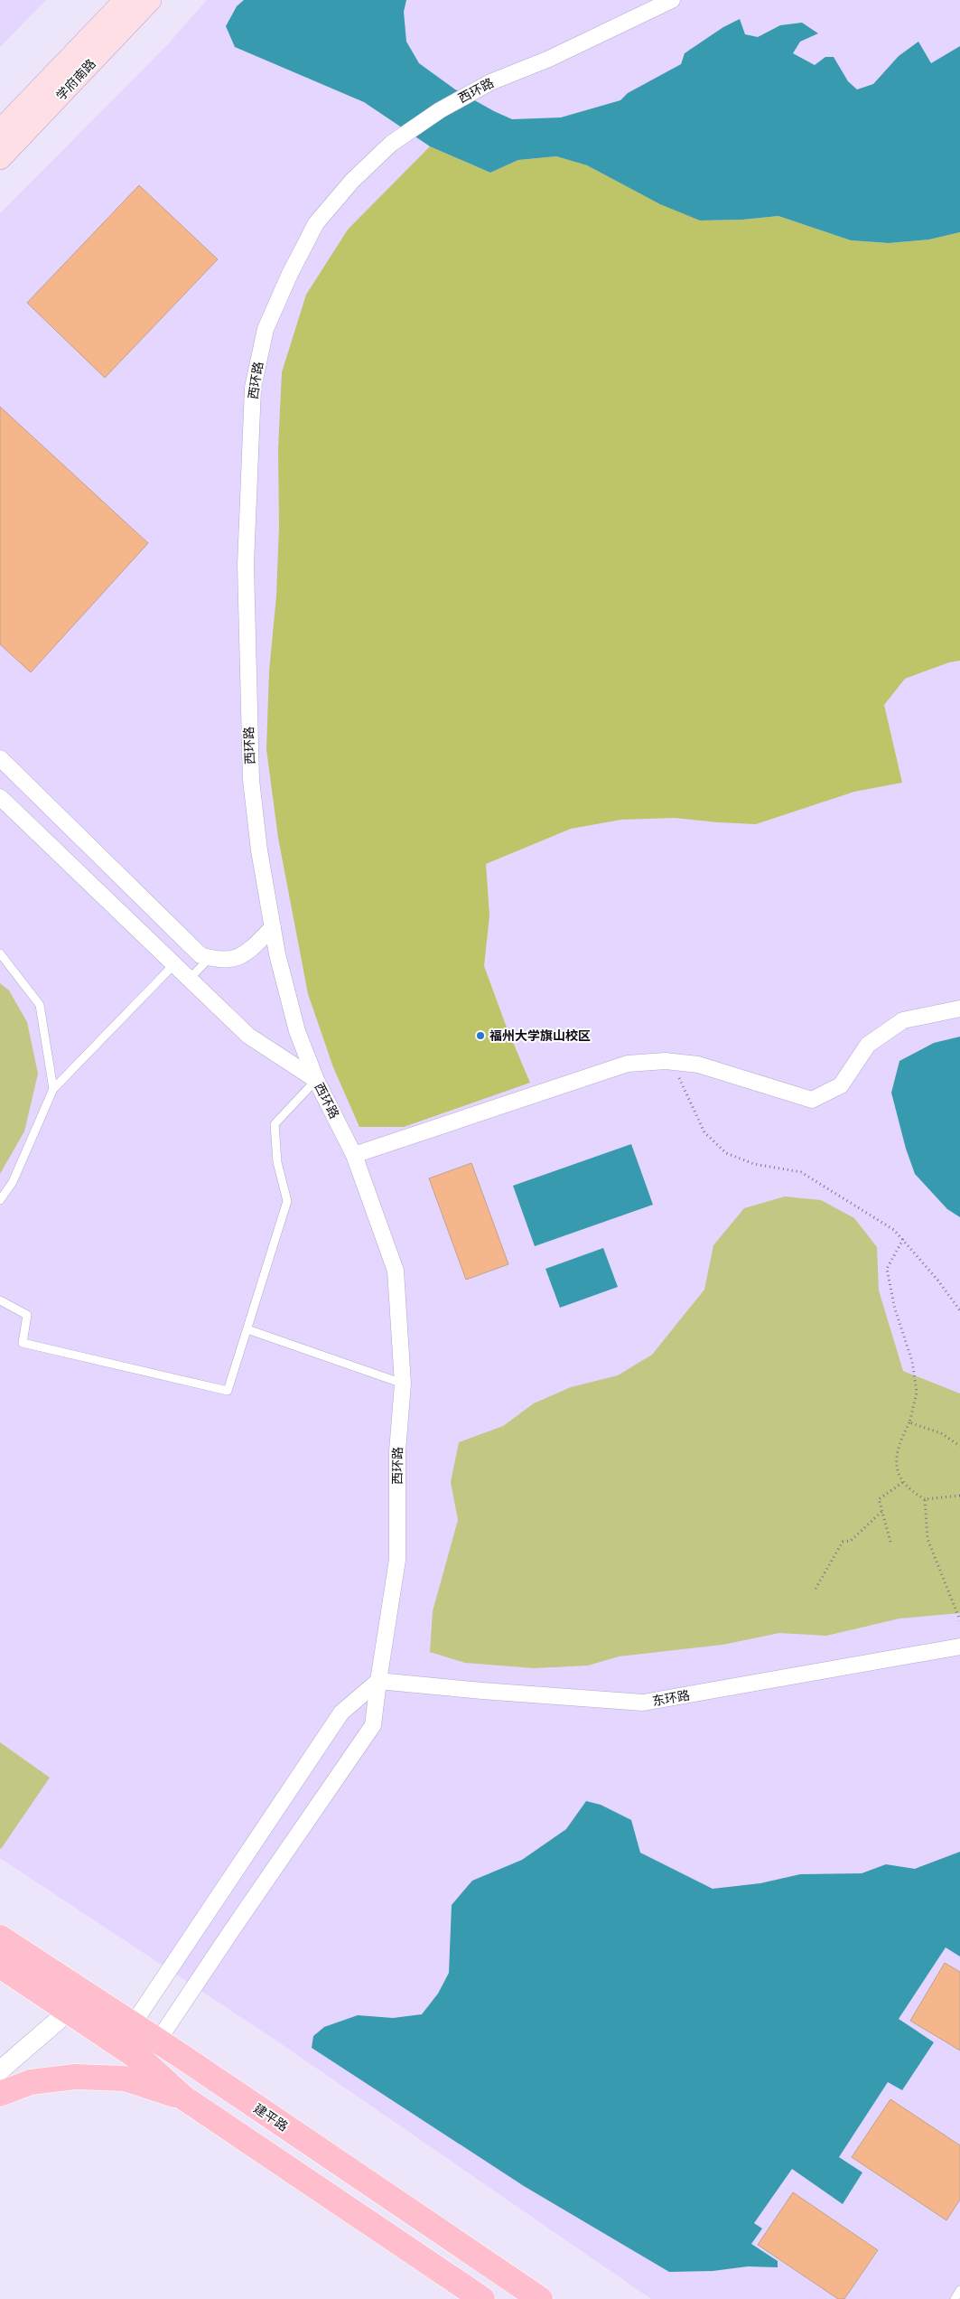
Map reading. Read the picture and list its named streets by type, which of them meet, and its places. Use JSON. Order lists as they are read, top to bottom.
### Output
{
  "streets": {
    "main road": ["学府南路", "建平路"],
    "street": ["西环路", "东环路"]
  },
  "crossings": [
    ["西环路", "东环路"],
    ["西环路", "建平路"]
  ],
  "places": ["福州大学旗山校区"]
}
